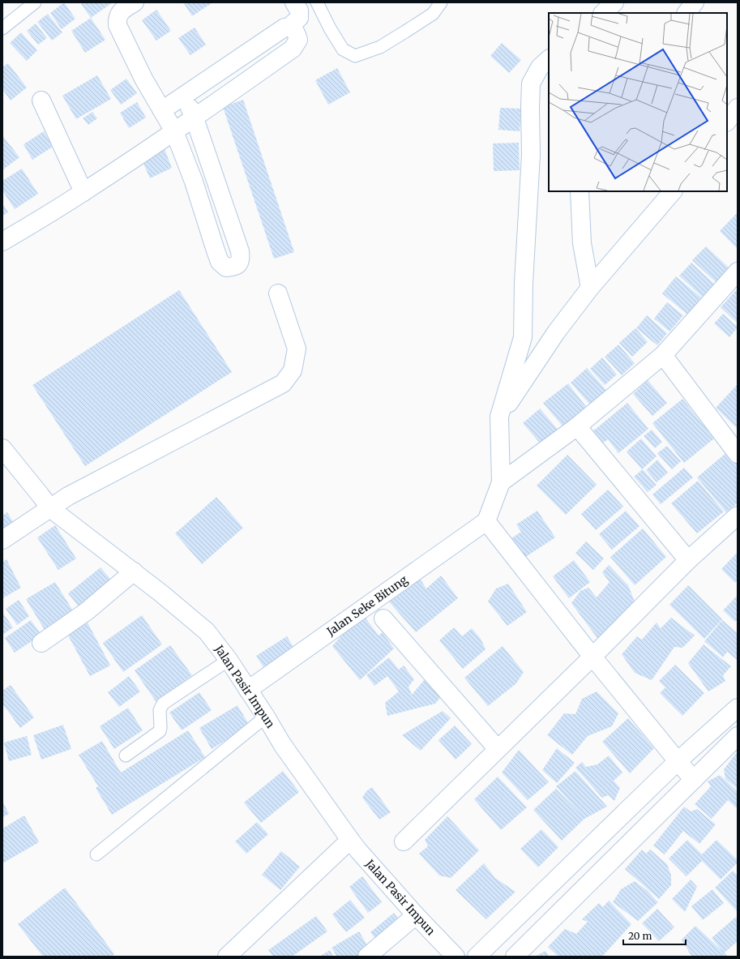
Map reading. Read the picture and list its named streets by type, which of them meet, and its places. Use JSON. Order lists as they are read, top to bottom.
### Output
{
  "streets": {
    "street": ["Jalan Seke Bitung", "Jalan Pasir Impun"]
  },
  "crossings": [
    ["Jalan Seke Bitung", "Jalan Pasir Impun"]
  ],
  "scale_bar": "20 m"
}
